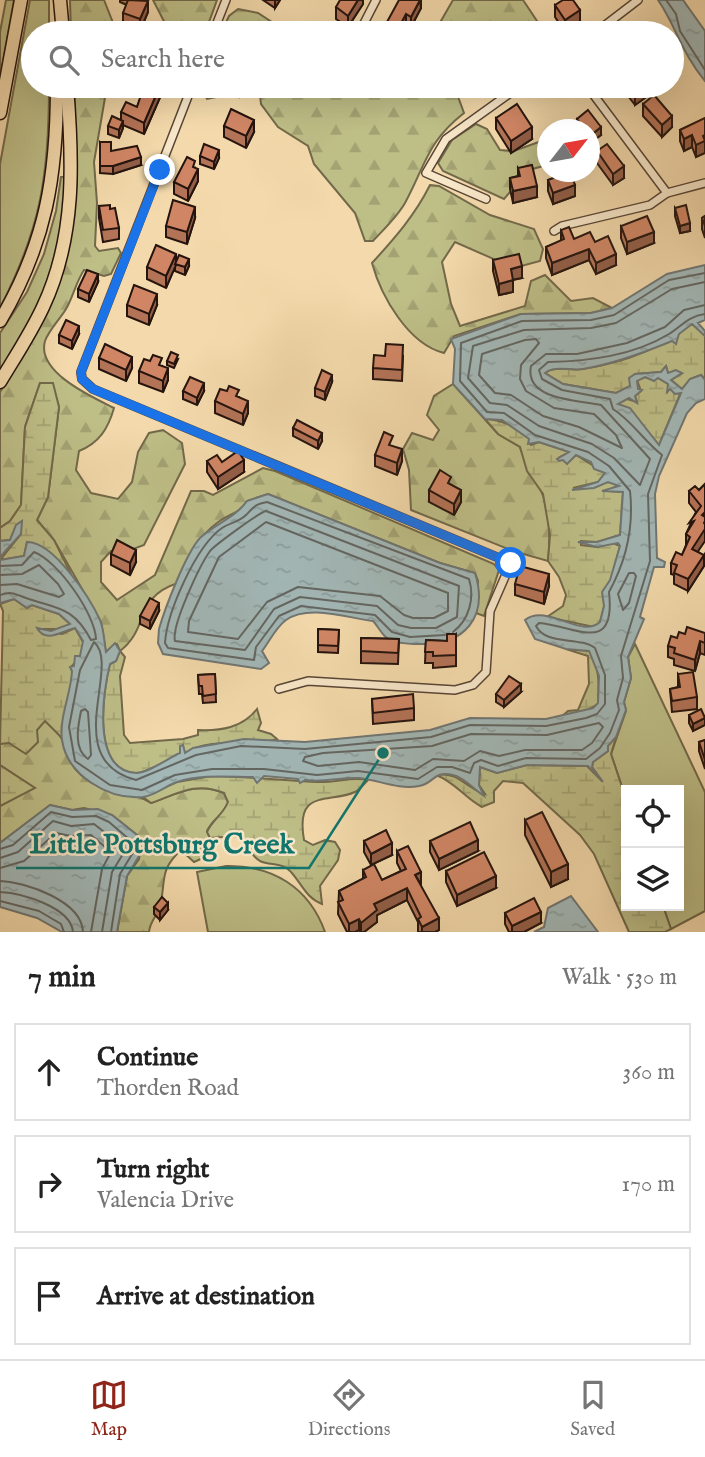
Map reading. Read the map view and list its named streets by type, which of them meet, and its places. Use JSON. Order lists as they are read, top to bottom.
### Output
{
  "places": ["Little Pottsburg Creek"],
  "north": "top right",
  "page": {
    "search": "Search here",
    "heading": ["7 min", "Walk · 530 m"],
    "list": [
      ["Continue", "Thorden Road", "360 m"],
      ["Turn right", "Valencia Drive", "170 m"],
      "Arrive at destination"
    ],
    "nav": ["Map", "Directions", "Saved"]
  }
}
